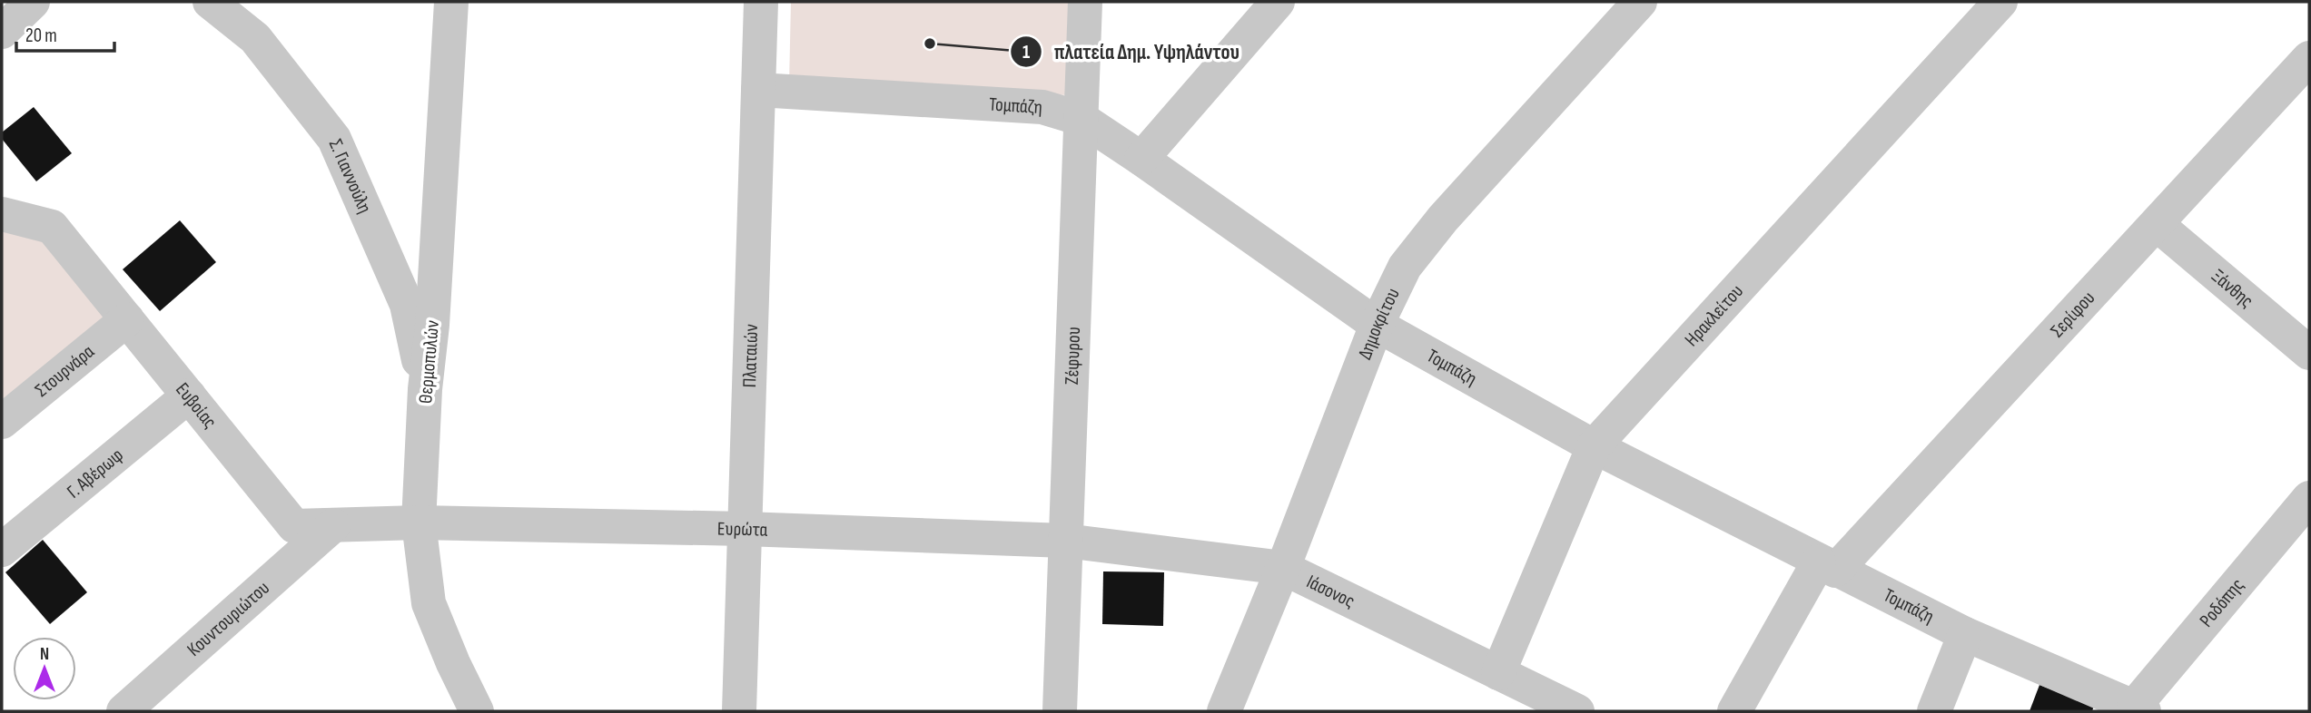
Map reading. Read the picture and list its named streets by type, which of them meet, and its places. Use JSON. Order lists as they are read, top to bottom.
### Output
{
  "streets": {
    "street": [
      "Τομπάζη",
      "Σ. Γιαννούλη",
      "Ξάνθης",
      "Ηρακλείτου",
      "Σερίφου",
      "Δημοκρίτου",
      "Πλαταιών",
      "Ζέφυρου",
      "Θερμοπυλών",
      "Στουρνάρα",
      "Ευβοίας",
      "Γ. Αβέρωφ",
      "Ευρώτα",
      "Ιάσονος",
      "Ροδόπης",
      "Κουντουριώτου"
    ]
  },
  "crossings": [
    ["Τομπάζη", "Ηρακλείτου"],
    ["Τομπάζη", "Σερίφου"],
    ["Τομπάζη", "Δημοκρίτου"],
    ["Τομπάζη", "Πλαταιών"],
    ["Τομπάζη", "Ζέφυρου"],
    ["Τομπάζη", "Ροδόπης"],
    ["Σ. Γιαννούλη", "Θερμοπυλών"],
    ["Ξάνθης", "Σερίφου"],
    ["Ηρακλείτου", "Ιάσονος"],
    ["Δημοκρίτου", "Ιάσονος"],
    ["Πλαταιών", "Ευρώτα"],
    ["Ζέφυρου", "Ευρώτα"],
    ["Ζέφυρου", "Ιάσονος"],
    ["Θερμοπυλών", "Ευβοίας"],
    ["Θερμοπυλών", "Ευρώτα"],
    ["Στουρνάρα", "Ευβοίας"],
    ["Ευβοίας", "Γ. Αβέρωφ"],
    ["Ευβοίας", "Ευρώτα"],
    ["Ευβοίας", "Κουντουριώτου"],
    ["Ευρώτα", "Ιάσονος"]
  ],
  "places": ["πλατεία Δημ. Υψηλάντου"],
  "scale_bar": "20 m",
  "north": "top"
}
